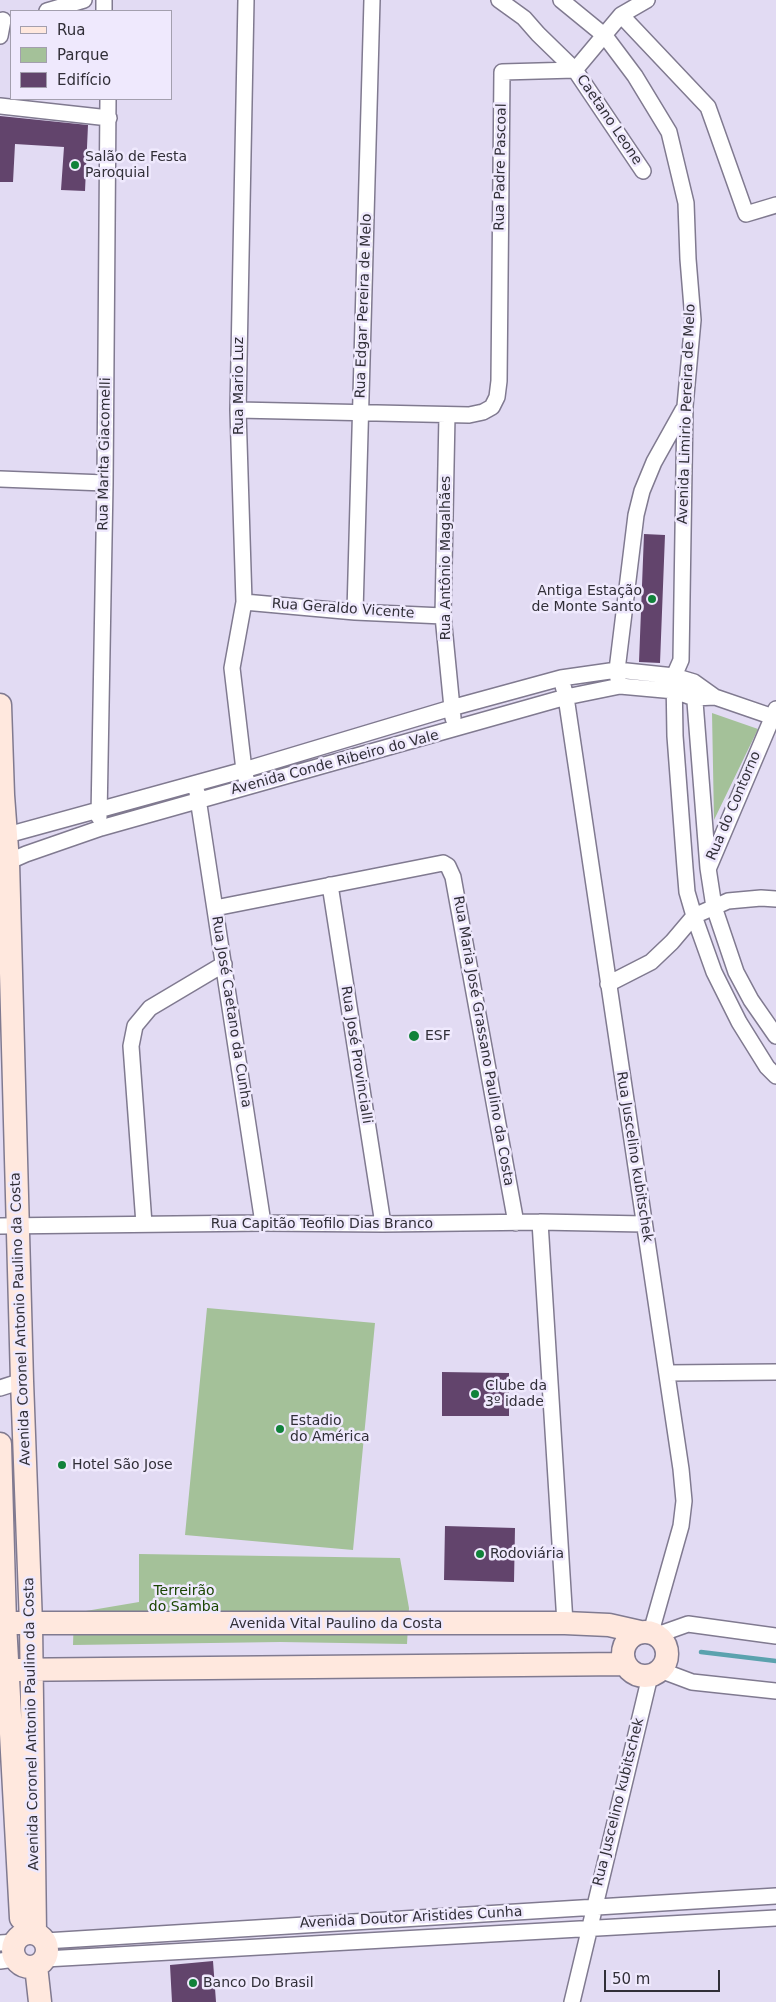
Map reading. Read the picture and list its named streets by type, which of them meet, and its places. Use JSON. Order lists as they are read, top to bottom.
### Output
{
  "streets": {
    "street": [
      "Caetano Leone",
      "Rua Padre Pascoal",
      "Rua Edgar Pereira de Melo",
      "Rua Mario Luz",
      "Avenida Limirio Pereira de Melo",
      "Rua Marita Giacomelli",
      "Rua Antônio Magalhães",
      "Rua Geraldo Vicente",
      "Avenida Conde Ribeiro do Vale",
      "Rua do Contorno",
      "Rua José Caetano da Cunha",
      "Rua Maria José Grassano Paulino da Costa",
      "Rua José Provincialli",
      "Rua Juscelino kubitschek",
      "Rua Capitão Teofilo Dias Branco",
      "Avenida Coronel Antonio Paulino da Costa",
      "Avenida Vital Paulino da Costa",
      "Avenida Doutor Aristides Cunha"
    ]
  },
  "crossings": [
    ["Caetano Leone", "Rua Padre Pascoal"],
    ["Rua Padre Pascoal", "Rua Antônio Magalhães"],
    ["Rua Edgar Pereira de Melo", "Rua Geraldo Vicente"],
    ["Rua Mario Luz", "Rua Geraldo Vicente"],
    ["Rua Mario Luz", "Avenida Conde Ribeiro do Vale"],
    ["Avenida Limirio Pereira de Melo", "Avenida Conde Ribeiro do Vale"],
    ["Rua Marita Giacomelli", "Avenida Conde Ribeiro do Vale"],
    ["Rua Antônio Magalhães", "Rua Geraldo Vicente"],
    ["Rua Antônio Magalhães", "Avenida Conde Ribeiro do Vale"],
    ["Avenida Conde Ribeiro do Vale", "Rua José Caetano da Cunha"],
    ["Avenida Conde Ribeiro do Vale", "Rua Juscelino kubitschek"],
    ["Avenida Conde Ribeiro do Vale", "Avenida Coronel Antonio Paulino da Costa"],
    ["Rua José Caetano da Cunha", "Rua Capitão Teofilo Dias Branco"],
    ["Rua Maria José Grassano Paulino da Costa", "Rua José Provincialli"],
    ["Rua Maria José Grassano Paulino da Costa", "Rua Capitão Teofilo Dias Branco"],
    ["Rua José Provincialli", "Rua Capitão Teofilo Dias Branco"],
    ["Rua Juscelino kubitschek", "Rua Capitão Teofilo Dias Branco"],
    ["Rua Juscelino kubitschek", "Avenida Vital Paulino da Costa"],
    ["Rua Juscelino kubitschek", "Avenida Doutor Aristides Cunha"],
    ["Rua Capitão Teofilo Dias Branco", "Avenida Coronel Antonio Paulino da Costa"],
    ["Avenida Coronel Antonio Paulino da Costa", "Avenida Vital Paulino da Costa"],
    ["Avenida Coronel Antonio Paulino da Costa", "Avenida Doutor Aristides Cunha"]
  ],
  "parks": ["Terreirão do Samba"],
  "places": [
    "Salão de Festa Paroquial",
    "Antiga Estação de Monte Santo",
    "ESF",
    "Clube da 3º idade",
    "Estadio do América",
    "Hotel São Jose",
    "Rodoviária",
    "Banco Do Brasil"
  ],
  "legend": ["Rua", "Parque", "Edifício"],
  "scale_bar": "50 m"
}
